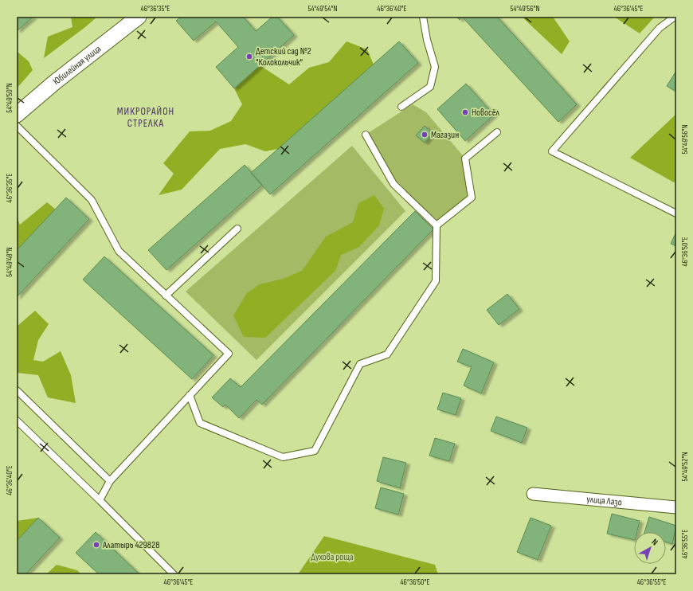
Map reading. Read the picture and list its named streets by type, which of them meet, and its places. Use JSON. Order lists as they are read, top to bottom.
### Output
{
  "streets": {
    "street": ["Юбилейная улица", "улица Лазо"]
  },
  "districts": ["МИКРОРАЙОН СТРЕЛКА"],
  "parks": ["Духова роща"],
  "places": [
    "Детский сад №2 \"Колокольчик\"",
    "Новосёл",
    "Магазин",
    "Алатырь 429828"
  ],
  "north": "top right",
  "coordinates": [
    "46°36'35\"E",
    "54°49'54\"N",
    "46°36'40\"E",
    "54°49'56\"N",
    "46°36'45\"E",
    "54°49'50\"N",
    "46°36'50\"E",
    "54°49'48\"N",
    "54°49'52\"N",
    "46°36'55\"E"
  ]
}
